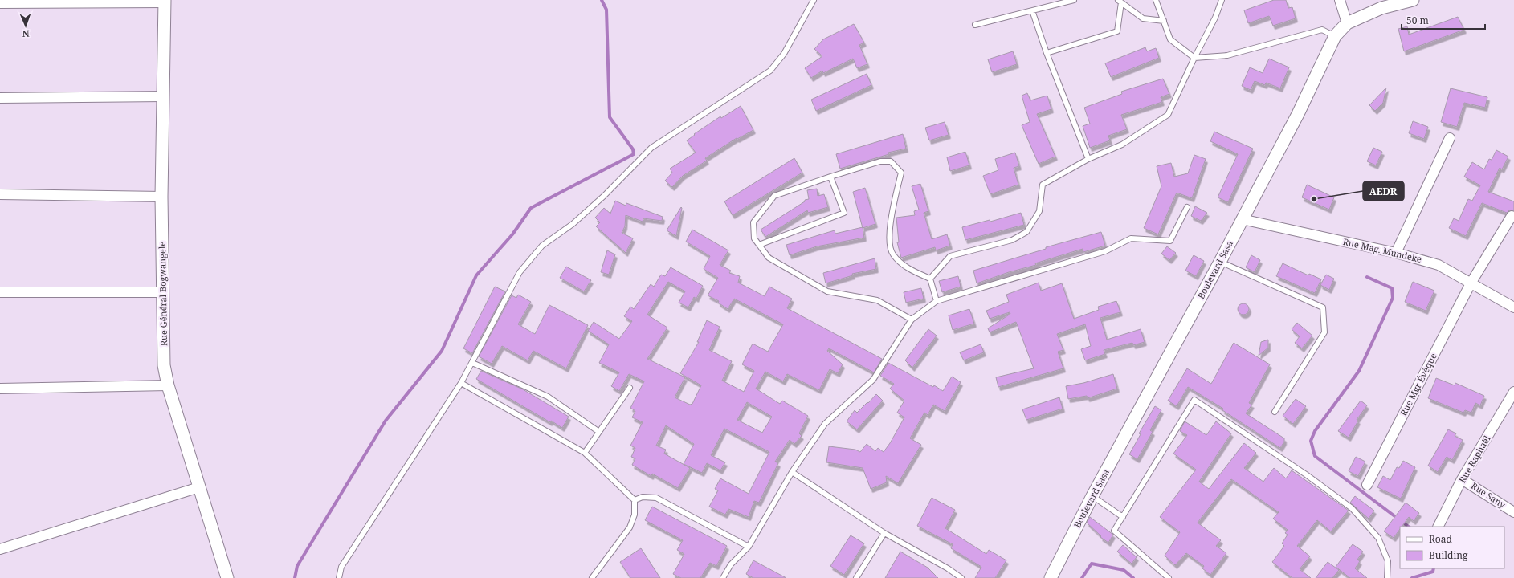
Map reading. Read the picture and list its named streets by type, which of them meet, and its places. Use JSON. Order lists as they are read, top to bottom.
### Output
{
  "streets": {
    "street": [
      "Rue Mag. Mundeke",
      "Boulevard Sasa",
      "Rue Général Bogwangele",
      "Rue Mgr Évêque",
      "Rue Raphaël",
      "Rue Sany"
    ]
  },
  "crossings": [
    ["Rue Mag. Mundeke", "Boulevard Sasa"],
    ["Rue Mag. Mundeke", "Rue Mgr Évêque"],
    ["Rue Raphaël", "Rue Sany"]
  ],
  "places": ["AEDR"],
  "legend": ["Road", "Building"],
  "scale_bar": "50 m",
  "north": "bottom"
}
